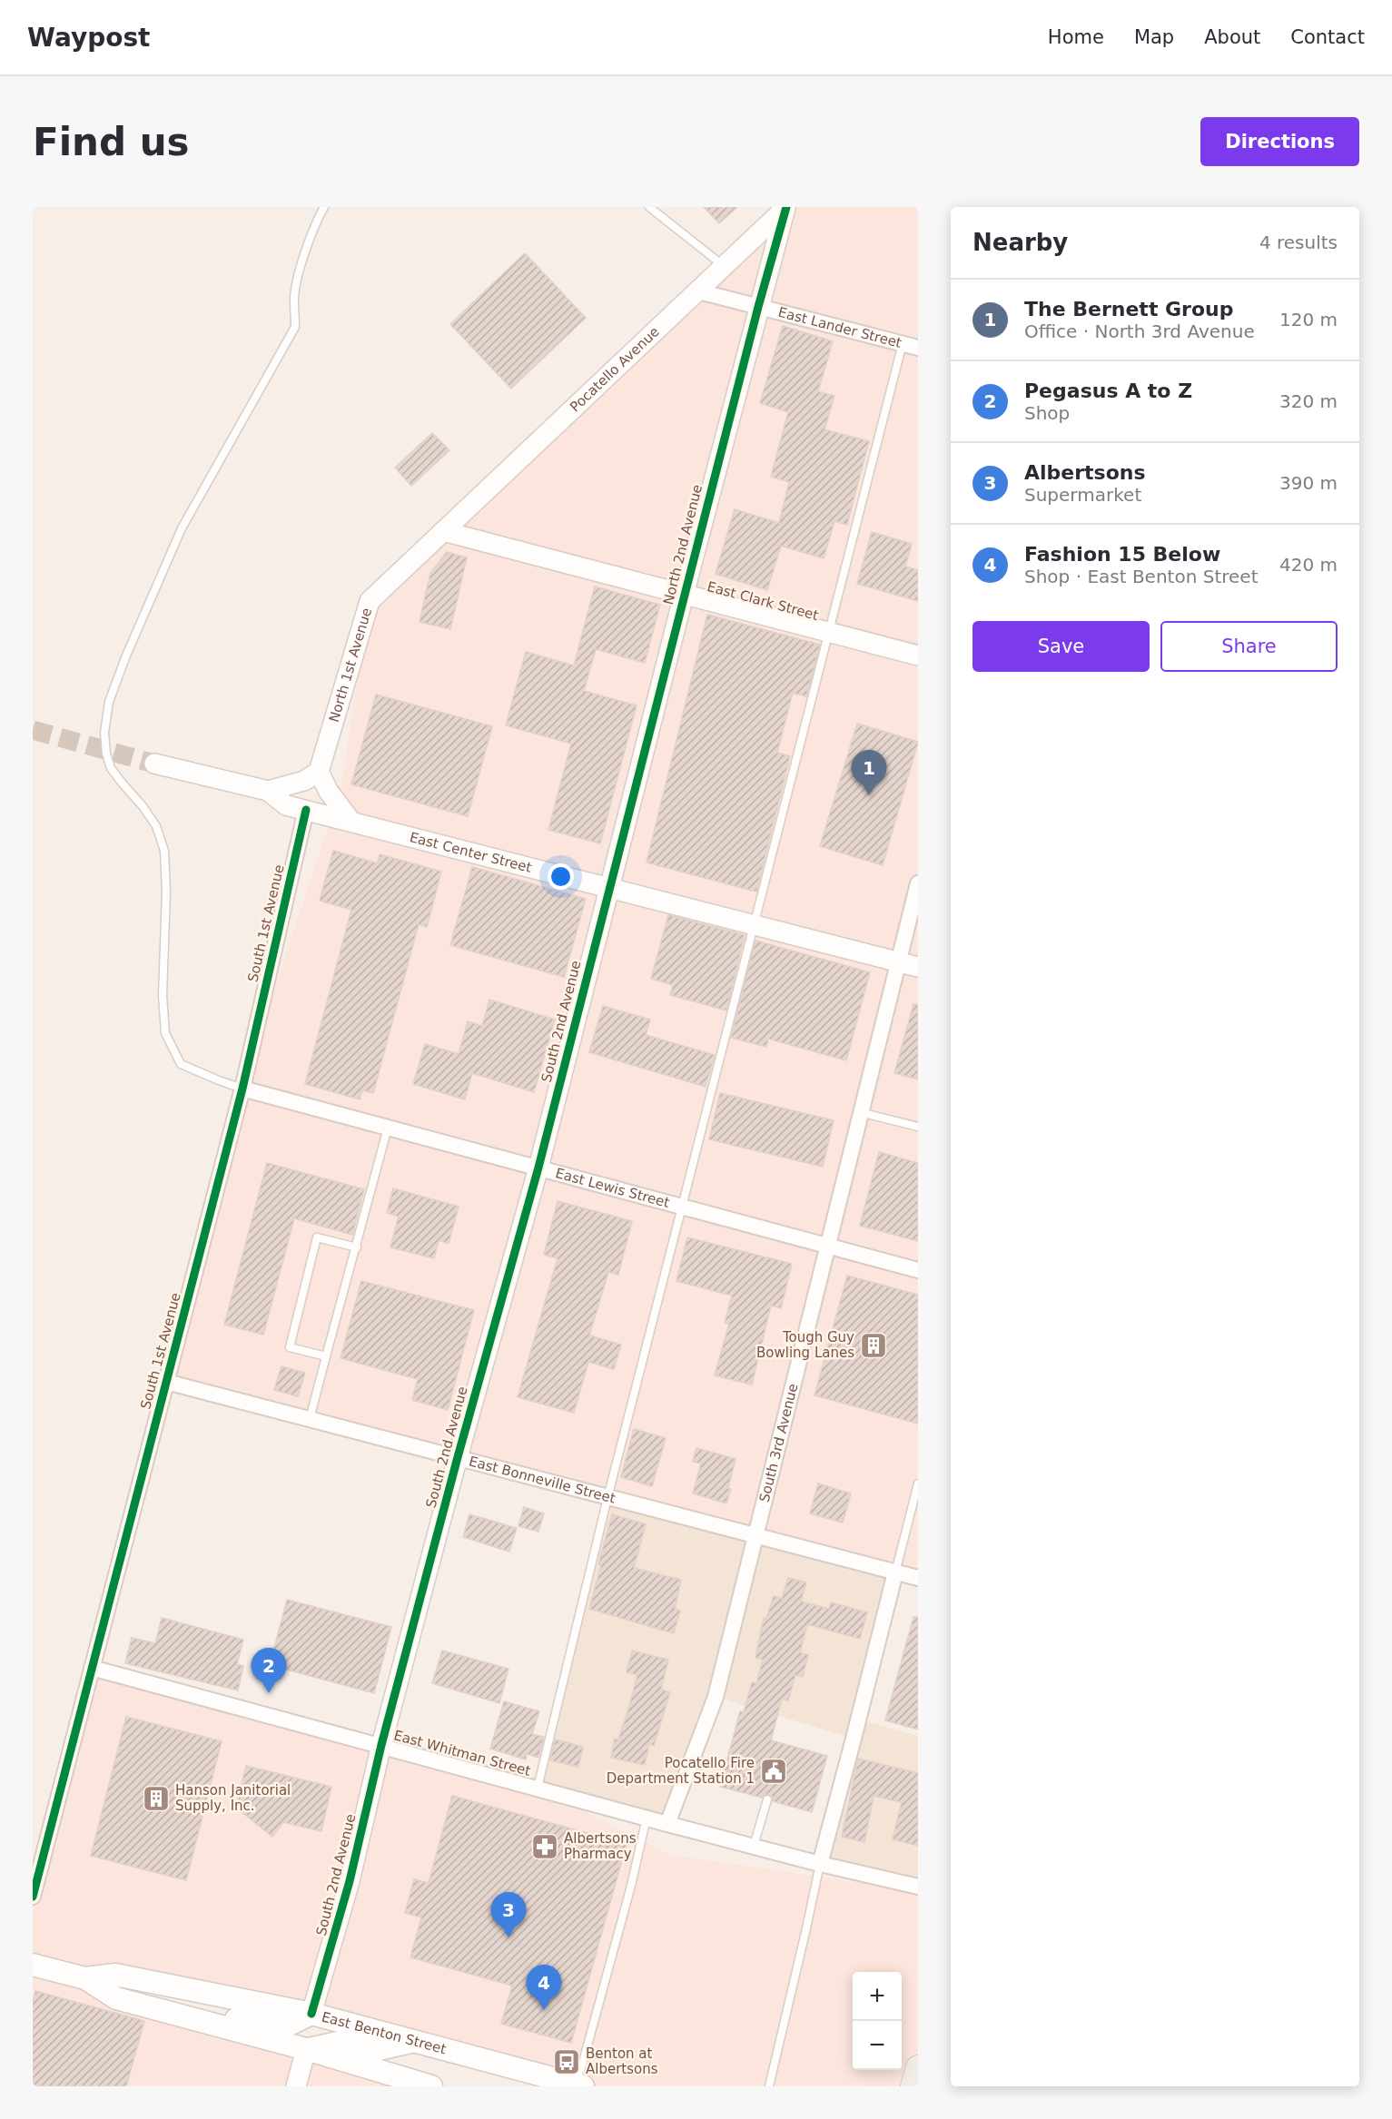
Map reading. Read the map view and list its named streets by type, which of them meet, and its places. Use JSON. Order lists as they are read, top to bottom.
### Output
{
  "streets": {
    "main road": ["East Benton Street"],
    "street": [
      "East Lander Street",
      "Pocatello Avenue",
      "North 2nd Avenue",
      "East Clark Street",
      "North 1st Avenue",
      "East Center Street",
      "South 1st Avenue",
      "South 2nd Avenue",
      "East Lewis Street",
      "South 3rd Avenue",
      "East Bonneville Street",
      "East Whitman Street"
    ]
  },
  "crossings": [
    ["East Lander Street", "Pocatello Avenue"],
    ["East Lander Street", "North 2nd Avenue"],
    ["Pocatello Avenue", "North 2nd Avenue"],
    ["Pocatello Avenue", "East Clark Street"],
    ["Pocatello Avenue", "North 1st Avenue"],
    ["North 2nd Avenue", "East Clark Street"],
    ["North 2nd Avenue", "East Center Street"],
    ["North 2nd Avenue", "South 2nd Avenue"],
    ["East Clark Street", "North 1st Avenue"],
    ["East Center Street", "South 1st Avenue"],
    ["East Center Street", "South 2nd Avenue"],
    ["East Center Street", "South 3rd Avenue"],
    ["South 1st Avenue", "East Lewis Street"],
    ["South 1st Avenue", "East Bonneville Street"],
    ["South 1st Avenue", "East Whitman Street"],
    ["South 2nd Avenue", "East Lewis Street"],
    ["South 2nd Avenue", "East Bonneville Street"],
    ["South 2nd Avenue", "East Whitman Street"],
    ["South 2nd Avenue", "East Benton Street"],
    ["East Lewis Street", "South 3rd Avenue"],
    ["South 3rd Avenue", "East Bonneville Street"],
    ["South 3rd Avenue", "East Whitman Street"]
  ],
  "places": {
    "building": ["Tough Guy Bowling Lanes", "Hanson Janitorial Supply, Inc."],
    "public building": ["Pocatello Fire Department Station 1"],
    "pharmacy": ["Albertsons Pharmacy"],
    "bus stop": ["Benton at Albertsons"]
  },
  "page": {
    "header": "Waypost",
    "nav": [
      "Home",
      "Map",
      "About",
      "Contact"
    ],
    "buttons": [
      "Directions",
      ["Save", "Share"]
    ],
    "title": "Find us",
    "heading": ["Nearby", "4 results"],
    "list": [
      {
        "mark": "1",
        "name": "The Bernett Group",
        "note": "Office · North 3rd Avenue",
        "value": "120 m"
      },
      {
        "mark": "2",
        "name": "Pegasus A to Z",
        "note": "Shop",
        "value": "320 m"
      },
      {
        "mark": "3",
        "name": "Albertsons",
        "note": "Supermarket",
        "value": "390 m"
      },
      {
        "mark": "4",
        "name": "Fashion 15 Below",
        "note": "Shop · East Benton Street",
        "value": "420 m"
      }
    ],
    "pins": [
      "1",
      "2",
      "3",
      "4"
    ],
    "map_buttons": ["+", "−"]
  }
}
